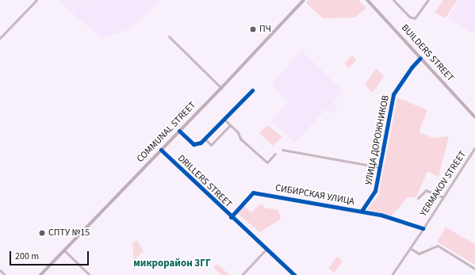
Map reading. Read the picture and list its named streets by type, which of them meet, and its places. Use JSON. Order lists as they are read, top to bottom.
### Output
{
  "streets": {
    "main road": ["BUILDERS STREET", "COMMUNAL STREET"],
    "street": [
      "УЛИЦА ДОРОЖНИКОВ",
      "DRILLERS STREET",
      "YERMAKOV STREET",
      "СИБИРСКАЯ УЛИЦА"
    ]
  },
  "crossings": [
    ["BUILDERS STREET", "УЛИЦА ДОРОЖНИКОВ"],
    ["COMMUNAL STREET", "DRILLERS STREET"],
    ["УЛИЦА ДОРОЖНИКОВ", "СИБИРСКАЯ УЛИЦА"],
    ["DRILLERS STREET", "СИБИРСКАЯ УЛИЦА"],
    ["YERMAKOV STREET", "СИБИРСКАЯ УЛИЦА"]
  ],
  "districts": ["микрорайон 3ГГ"],
  "places": ["ПЧ", "СПТУ №15"],
  "scale_bar": "200 m"
}
